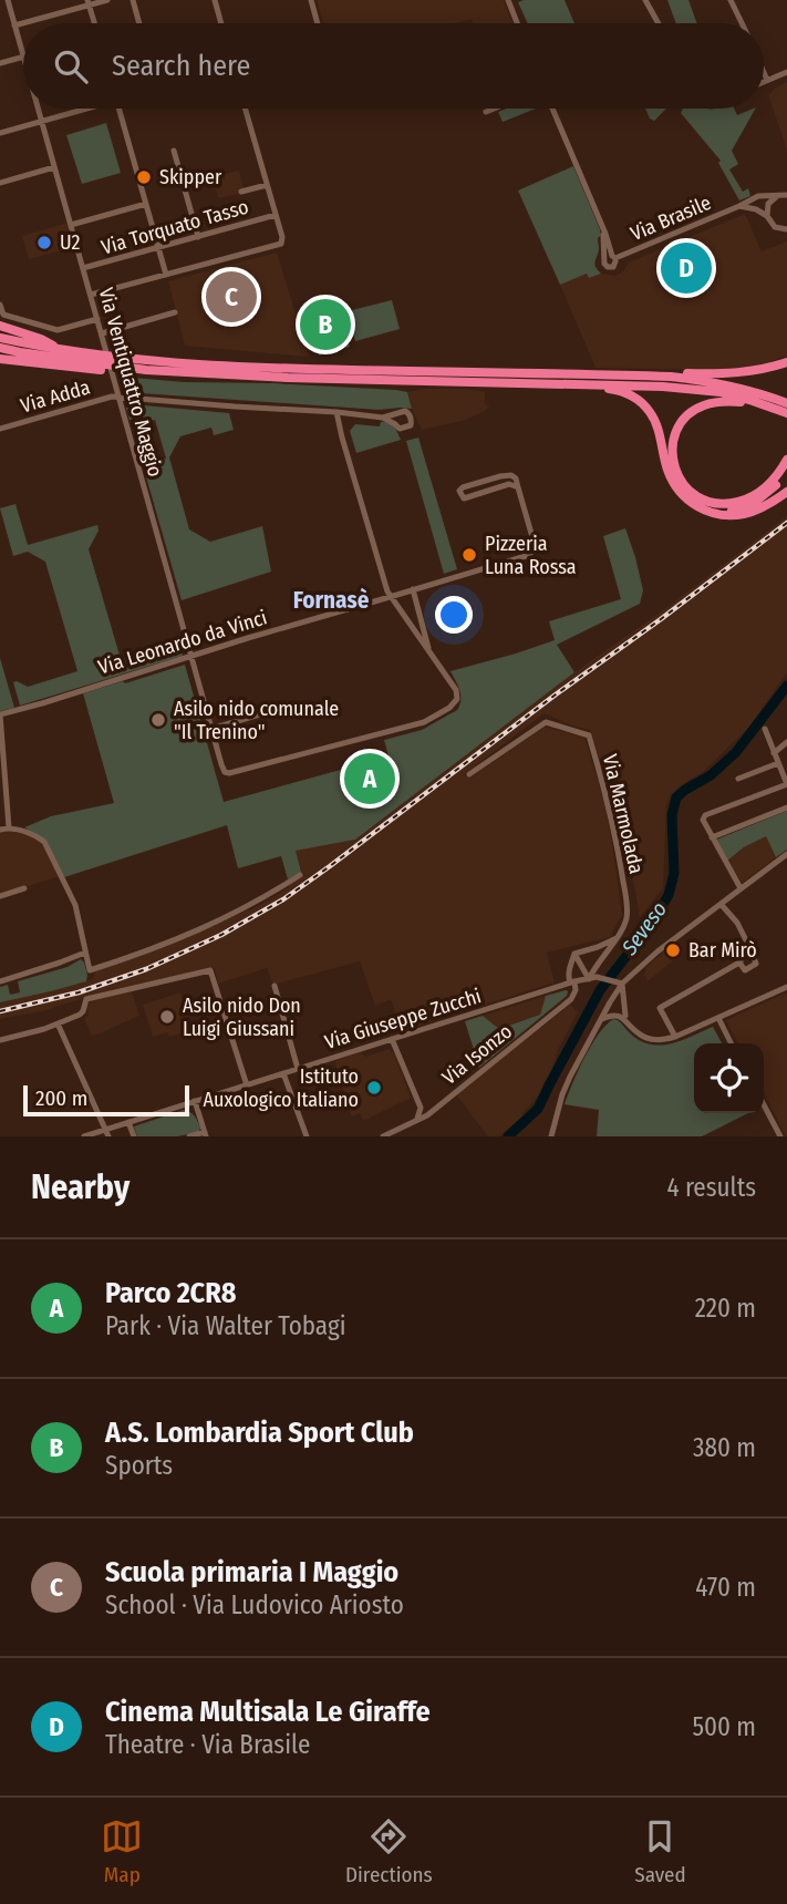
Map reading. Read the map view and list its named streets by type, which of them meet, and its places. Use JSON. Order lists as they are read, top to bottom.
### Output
{
  "streets": {
    "street": [
      "Via Brasile",
      "Via Torquato Tasso",
      "Via Ventiquattro Maggio",
      "Via Adda",
      "Via Leonardo da Vinci",
      "Via Marmolada",
      "Via Giuseppe Zucchi",
      "Via Isonzo"
    ]
  },
  "crossings": [
    ["Via Torquato Tasso", "Via Ventiquattro Maggio"],
    ["Via Ventiquattro Maggio", "Via Adda"],
    ["Via Ventiquattro Maggio", "Via Leonardo da Vinci"],
    ["Via Marmolada", "Via Giuseppe Zucchi"],
    ["Via Giuseppe Zucchi", "Via Isonzo"]
  ],
  "districts": ["Fornasè"],
  "water": ["Seveso"],
  "places": [
    "Skipper",
    "U2",
    "Pizzeria Luna Rossa",
    "Asilo nido comunale \"Il Trenino\"",
    "Bar Mirò",
    "Asilo nido Don Luigi Giussani",
    "Istituto Auxologico Italiano"
  ],
  "scale_bar": "200 m",
  "page": {
    "search": "Search here",
    "pins": [
      "D",
      "C",
      "B",
      "A"
    ],
    "scale": "200 m",
    "heading": ["Nearby", "4 results"],
    "list": [
      {
        "mark": "A",
        "name": "Parco 2CR8",
        "note": "Park · Via Walter Tobagi",
        "value": "220 m"
      },
      {
        "mark": "B",
        "name": "A.S. Lombardia Sport Club",
        "note": "Sports",
        "value": "380 m"
      },
      {
        "mark": "C",
        "name": "Scuola primaria I Maggio",
        "note": "School · Via Ludovico Ariosto",
        "value": "470 m"
      },
      {
        "mark": "D",
        "name": "Cinema Multisala Le Giraffe",
        "note": "Theatre · Via Brasile",
        "value": "500 m"
      }
    ],
    "nav": ["Map", "Directions", "Saved"]
  }
}
